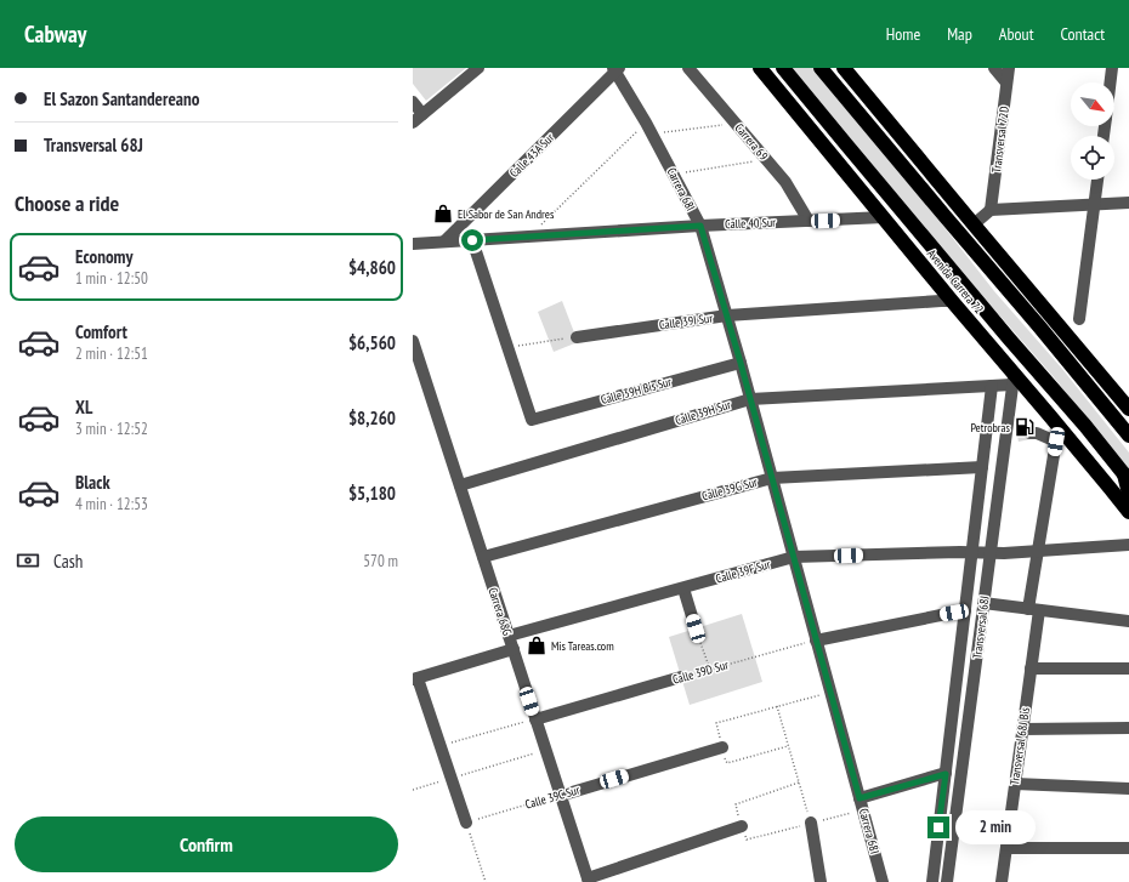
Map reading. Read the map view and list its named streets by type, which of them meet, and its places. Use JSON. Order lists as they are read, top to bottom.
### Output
{
  "streets": {
    "highway": ["Avenida Carrera 72"],
    "street": [
      "Transversal 72D",
      "Carrera 69",
      "Calle 43A Sur",
      "Carrera 68I",
      "Calle 40 Sur",
      "Calle 39I Sur",
      "Calle 39H Bis Sur",
      "Calle 39H Sur",
      "Calle 39G Sur",
      "Calle 39F Sur",
      "Carrera 68G",
      "Transversal 68J",
      "Calle 39D Sur",
      "Transversal 68J Bis",
      "Calle 39C Sur"
    ]
  },
  "crossings": [
    ["Carrera 69", "Calle 40 Sur"],
    ["Calle 43A Sur", "Carrera 68I"],
    ["Calle 43A Sur", "Calle 40 Sur"],
    ["Carrera 68I", "Calle 40 Sur"],
    ["Carrera 68I", "Calle 39I Sur"],
    ["Carrera 68I", "Calle 39H Bis Sur"],
    ["Carrera 68I", "Calle 39H Sur"],
    ["Carrera 68I", "Calle 39G Sur"],
    ["Carrera 68I", "Calle 39F Sur"],
    ["Carrera 68I", "Calle 39D Sur"],
    ["Calle 40 Sur", "Avenida Carrera 72"],
    ["Avenida Carrera 72", "Calle 39I Sur"],
    ["Avenida Carrera 72", "Calle 39H Sur"],
    ["Avenida Carrera 72", "Transversal 68J"],
    ["Avenida Carrera 72", "Transversal 68J Bis"],
    ["Calle 39H Sur", "Carrera 68G"],
    ["Calle 39H Sur", "Transversal 68J"],
    ["Calle 39G Sur", "Carrera 68G"],
    ["Calle 39G Sur", "Transversal 68J"],
    ["Calle 39F Sur", "Carrera 68G"],
    ["Calle 39F Sur", "Transversal 68J"],
    ["Calle 39F Sur", "Transversal 68J Bis"],
    ["Carrera 68G", "Calle 39D Sur"],
    ["Carrera 68G", "Calle 39C Sur"]
  ],
  "places": {
    "shop": ["El Sabor de San Andres", "Mis Tareas.com"],
    "fuel station": ["Petrobras"]
  },
  "north": "bottom right",
  "page": {
    "header": "Cabway",
    "nav": [
      "Home",
      "Map",
      "About",
      "Contact"
    ],
    "banner": ["El Sazon Santandereano", "Transversal 68J"],
    "heading": "Choose a ride",
    "list": [
      {
        "name": "Economy",
        "note": "1 min · 12:50",
        "value": "$4,860"
      },
      {
        "name": "Comfort",
        "note": "2 min · 12:51",
        "value": "$6,560"
      },
      {
        "name": "XL",
        "note": "3 min · 12:52",
        "value": "$8,260"
      },
      {
        "name": "Black",
        "note": "4 min · 12:53",
        "value": "$5,180"
      }
    ],
    "pay": ["Cash", "570 m"],
    "buttons": "Confirm",
    "bubble": "2 min"
  }
}
